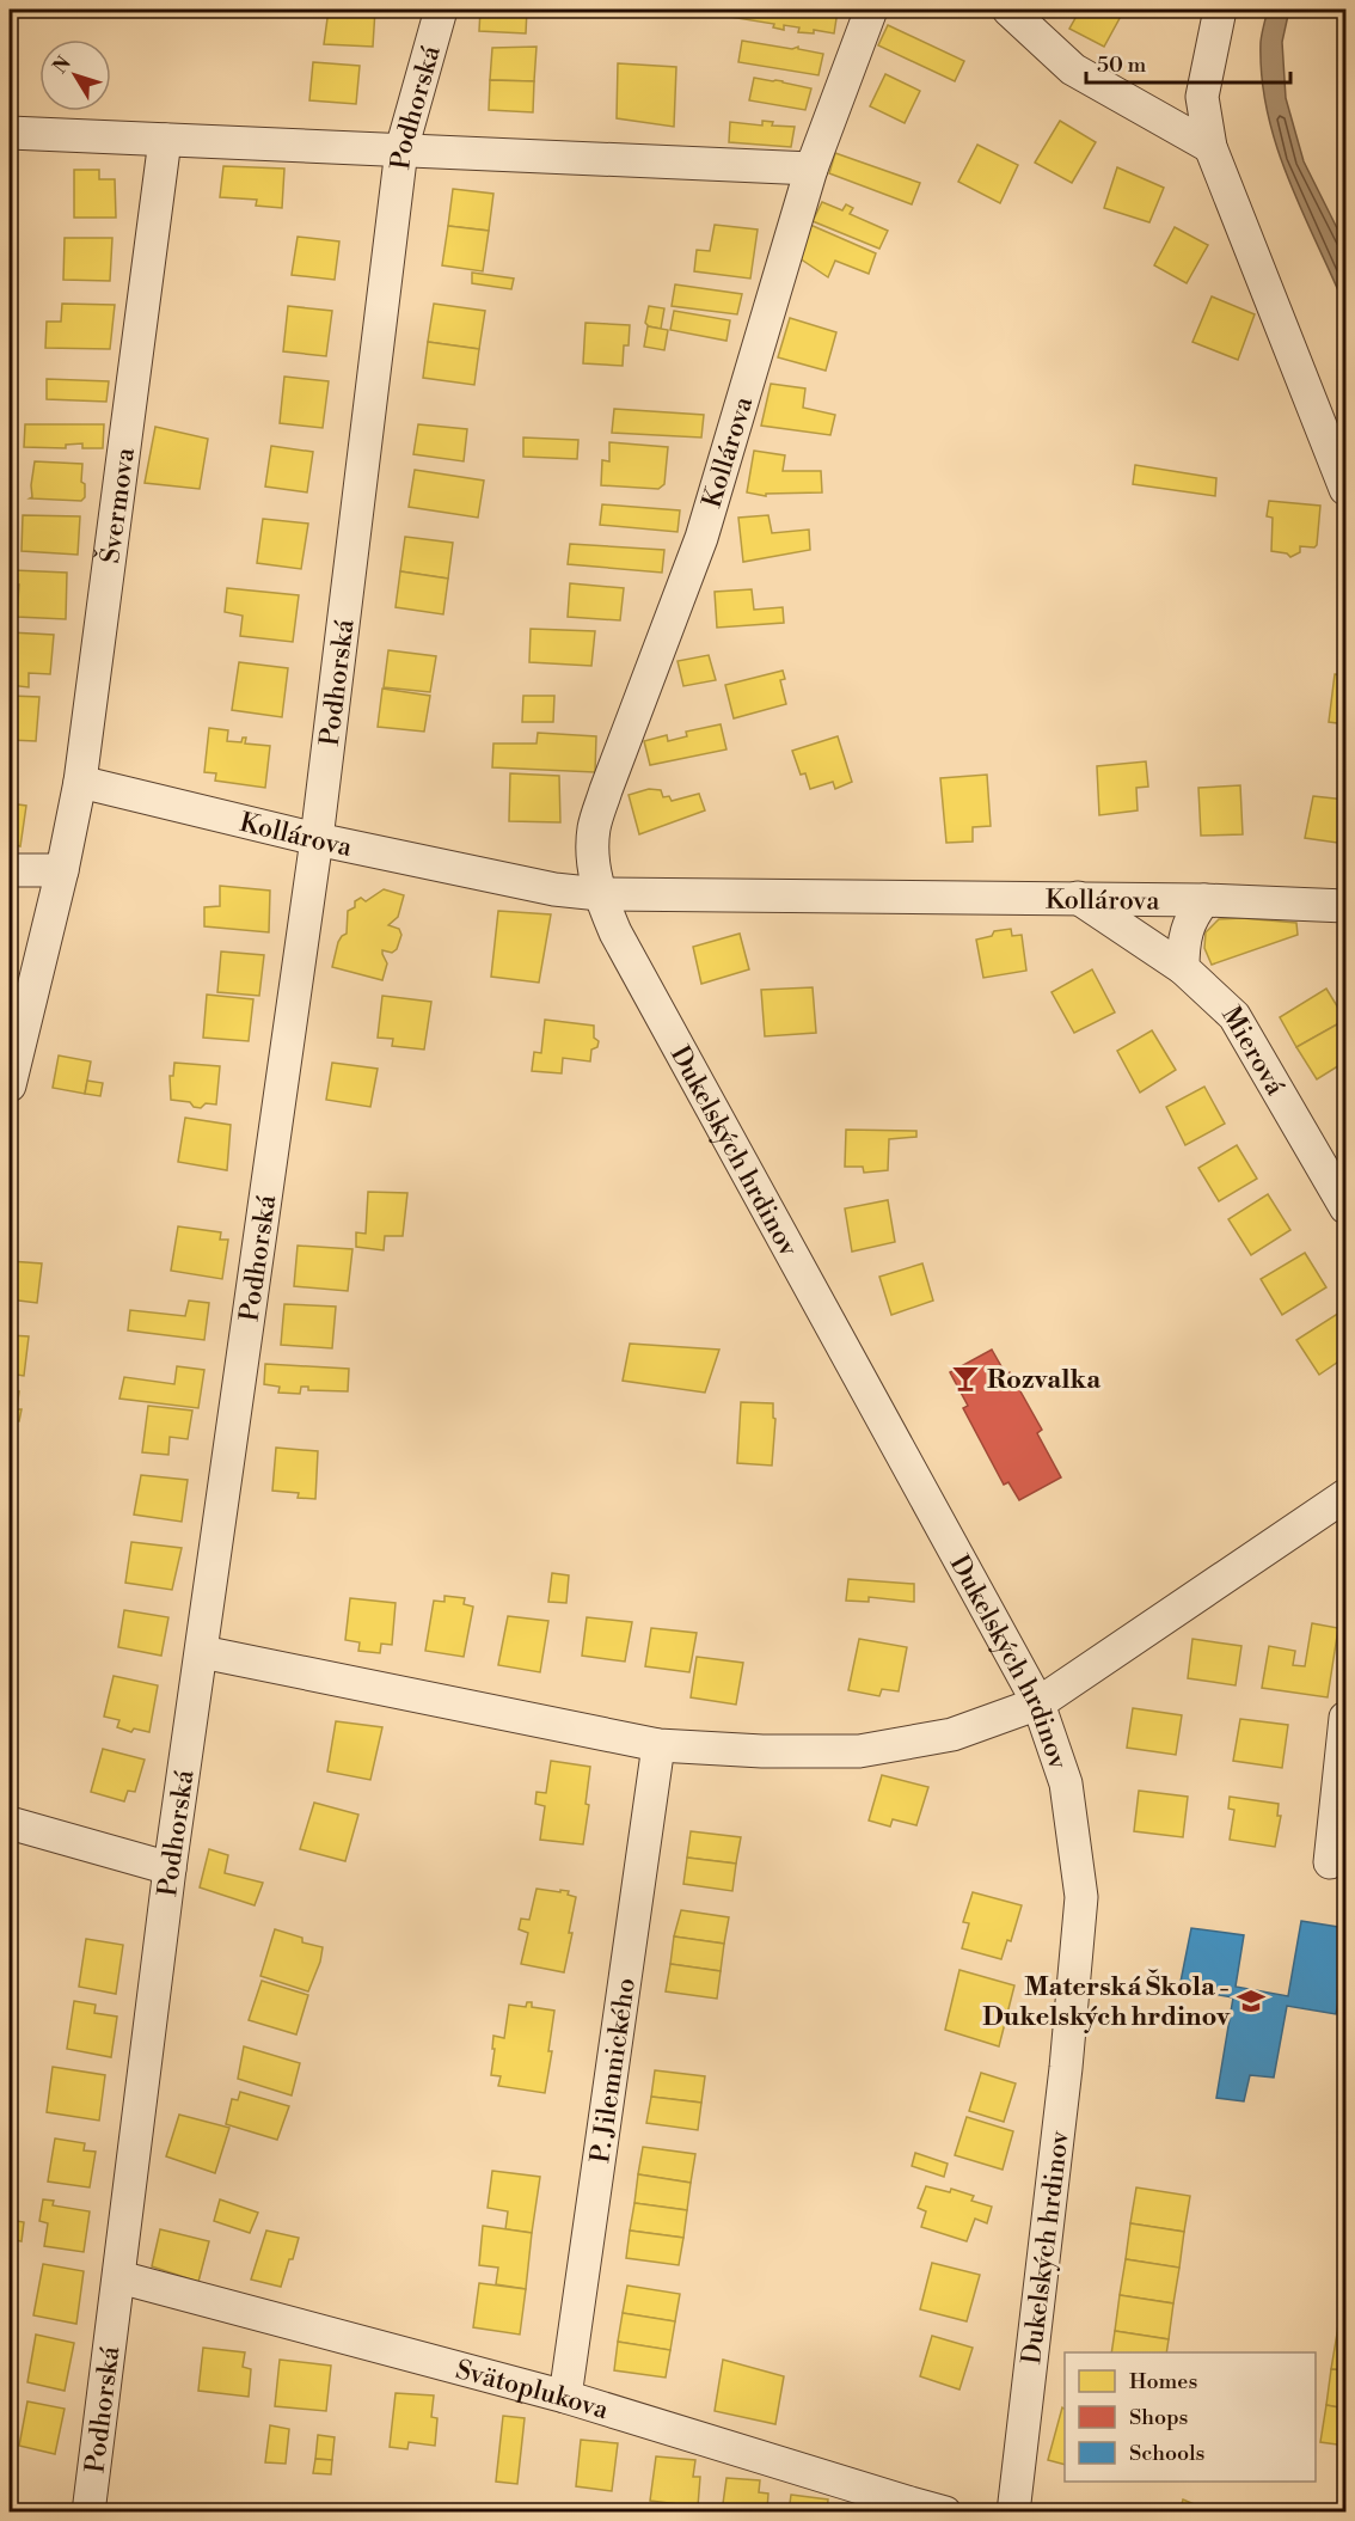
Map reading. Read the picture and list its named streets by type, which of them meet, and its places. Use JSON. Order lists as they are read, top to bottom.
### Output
{
  "streets": {
    "street": [
      "Podhorská",
      "Kollárova",
      "Švermova",
      "Mierová",
      "Dukelských hrdinov",
      "P. Jilemnického",
      "Svätoplukova"
    ]
  },
  "crossings": [
    ["Podhorská", "Kollárova"],
    ["Podhorská", "Svätoplukova"],
    ["Kollárova", "Švermova"],
    ["Kollárova", "Mierová"],
    ["Kollárova", "Dukelských hrdinov"],
    ["P. Jilemnického", "Svätoplukova"]
  ],
  "places": {
    "bar": ["Rozvalka"],
    "school or university": ["Materská Škola - Dukelských hrdinov"]
  },
  "legend": ["Homes", "Shops", "Schools"],
  "scale_bar": "50 m",
  "north": "top left"
}
